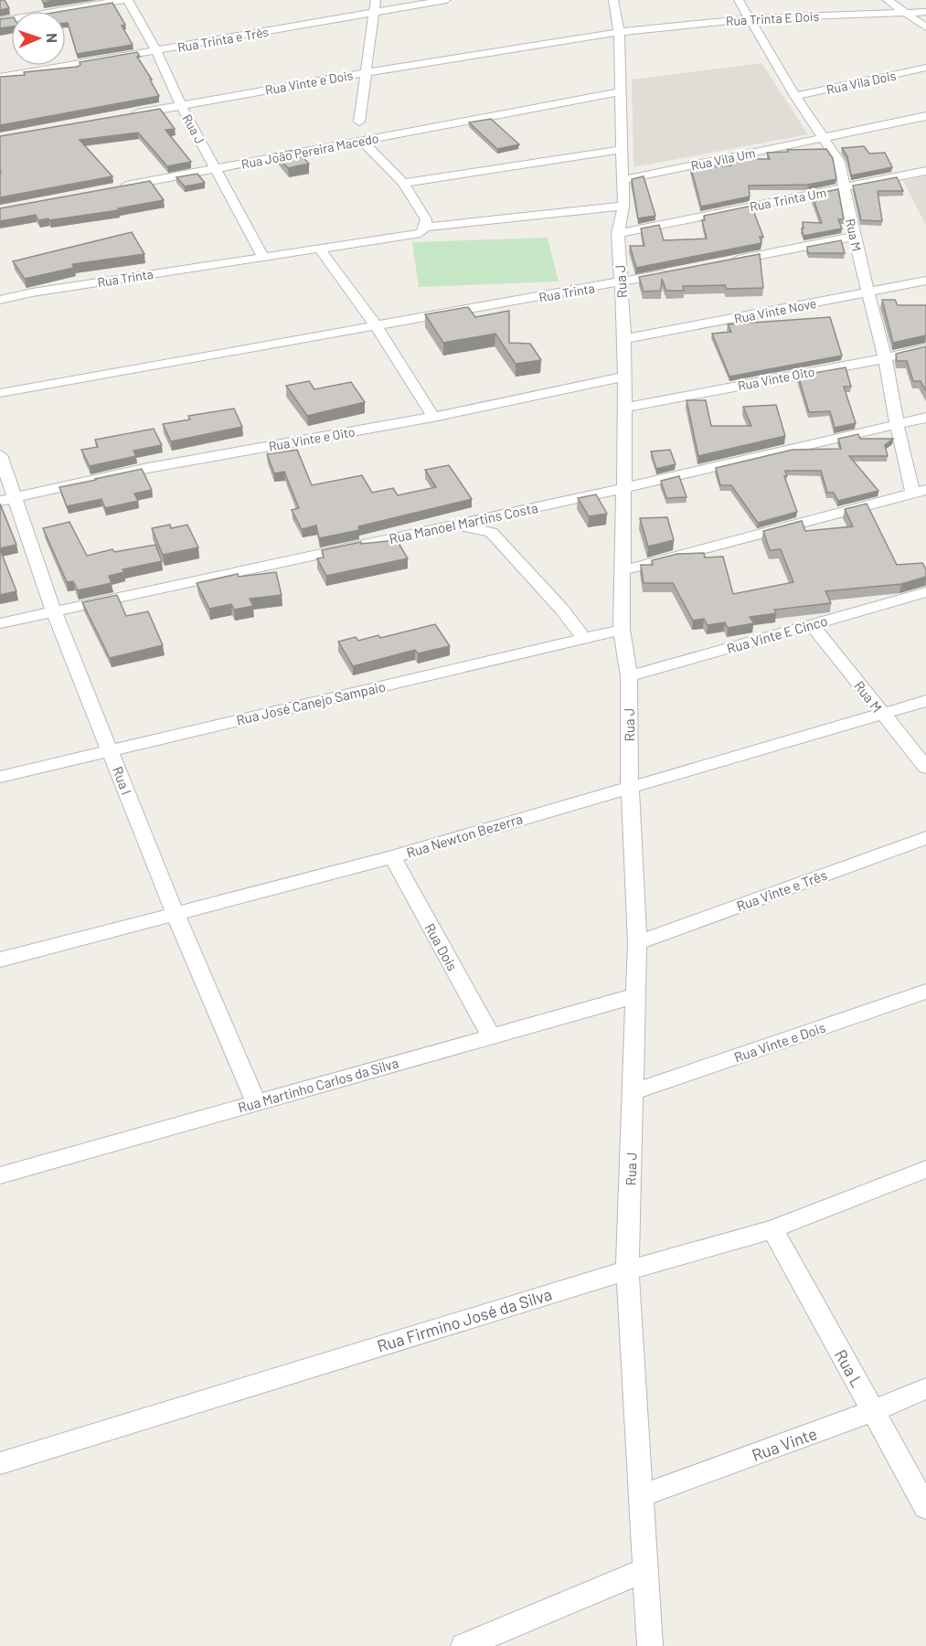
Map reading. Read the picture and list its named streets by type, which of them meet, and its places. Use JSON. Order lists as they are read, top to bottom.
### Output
{
  "streets": {
    "street": [
      "Rua Trinta E Dois",
      "Rua Trinta e Três",
      "Rua Vinte e Dois",
      "Rua Vila Dois",
      "Rua J",
      "Rua João Pereira Macedo",
      "Rua Vila Um",
      "Rua Trinta Um",
      "Rua M",
      "Rua Trinta",
      "Rua Vinte Nove",
      "Rua Vinte Oito",
      "Rua Vinte e Oito",
      "Rua Manoel Martins Costa",
      "Rua Vinte E Cinco",
      "Rua José Canejo Sampaio",
      "Rua I",
      "Rua Newton Bezerra",
      "Rua Vinte e Três",
      "Rua Dois",
      "Rua Martinho Carlos da Silva",
      "Rua Firmino José da Silva",
      "Rua L",
      "Rua Vinte"
    ]
  },
  "crossings": [
    ["Rua Trinta E Dois", "Rua Vinte e Dois"],
    ["Rua Trinta E Dois", "Rua J"],
    ["Rua Trinta E Dois", "Rua M"],
    ["Rua Trinta e Três", "Rua J"],
    ["Rua Vinte e Dois", "Rua J"],
    ["Rua Vila Dois", "Rua M"],
    ["Rua J", "Rua João Pereira Macedo"],
    ["Rua J", "Rua Vila Um"],
    ["Rua J", "Rua Trinta Um"],
    ["Rua J", "Rua Trinta"],
    ["Rua J", "Rua Vinte Nove"],
    ["Rua J", "Rua Vinte Oito"],
    ["Rua J", "Rua Vinte e Oito"],
    ["Rua J", "Rua Manoel Martins Costa"],
    ["Rua J", "Rua Vinte E Cinco"],
    ["Rua J", "Rua José Canejo Sampaio"],
    ["Rua J", "Rua Newton Bezerra"],
    ["Rua J", "Rua Vinte e Três"],
    ["Rua J", "Rua Martinho Carlos da Silva"],
    ["Rua J", "Rua Firmino José da Silva"],
    ["Rua J", "Rua Vinte"],
    ["Rua Vila Um", "Rua M"],
    ["Rua Trinta Um", "Rua M"],
    ["Rua M", "Rua Vinte Nove"],
    ["Rua M", "Rua Vinte Oito"],
    ["Rua M", "Rua Manoel Martins Costa"],
    ["Rua M", "Rua Vinte E Cinco"],
    ["Rua M", "Rua Newton Bezerra"],
    ["Rua Vinte e Oito", "Rua I"],
    ["Rua Manoel Martins Costa", "Rua I"],
    ["Rua José Canejo Sampaio", "Rua I"],
    ["Rua I", "Rua Newton Bezerra"],
    ["Rua I", "Rua Martinho Carlos da Silva"],
    ["Rua Newton Bezerra", "Rua Dois"],
    ["Rua Dois", "Rua Martinho Carlos da Silva"],
    ["Rua Firmino José da Silva", "Rua L"],
    ["Rua L", "Rua Vinte"]
  ],
  "north": "right"
}
